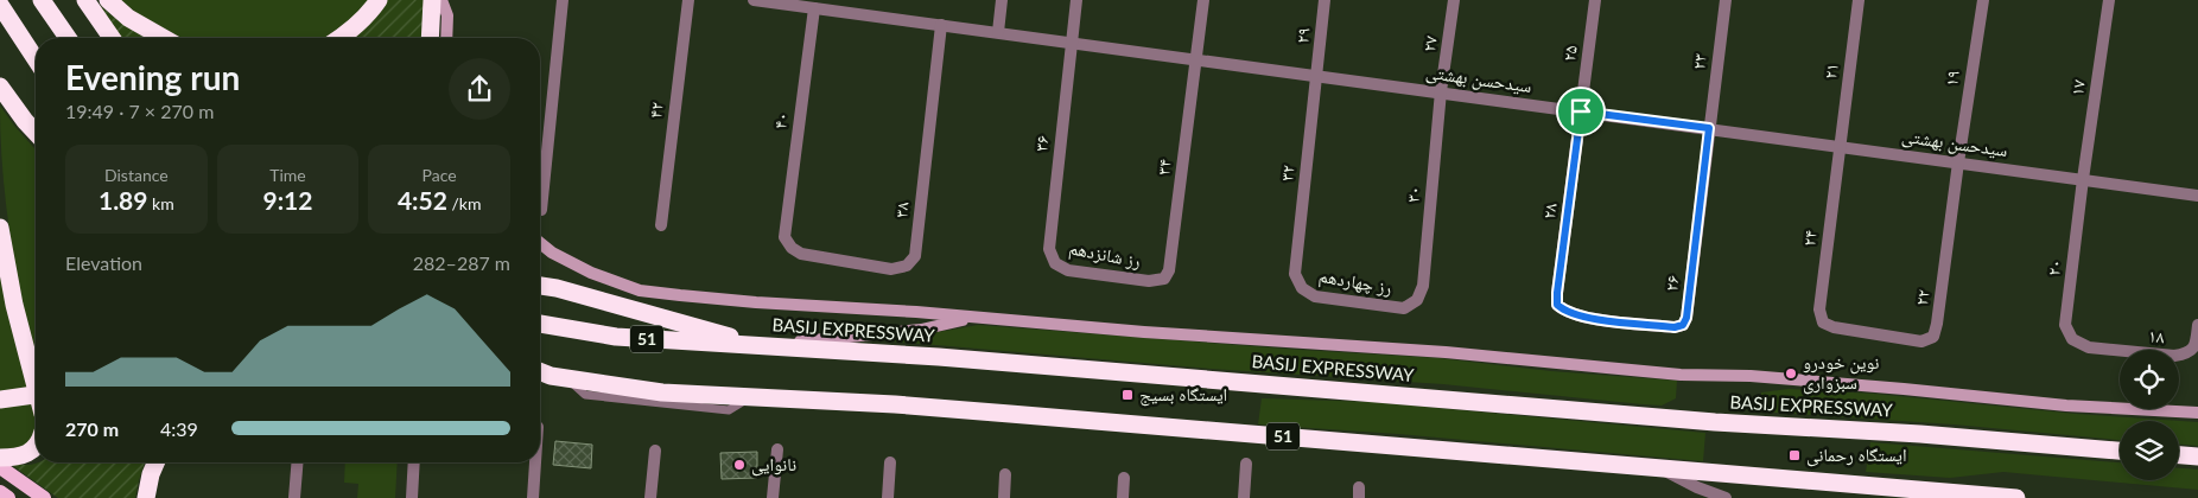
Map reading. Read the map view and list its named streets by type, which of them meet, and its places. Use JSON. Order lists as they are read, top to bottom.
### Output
{
  "streets": {
    "highway": ["BASIJ EXPRESSWAY", "51"],
    "street": [
      "۲۹",
      "۲۷",
      "۲۵",
      "۲۳",
      "۲۱",
      "۱۹",
      "سیدحسن بهشتی",
      "۱۷",
      "۴۲",
      "۴۰",
      "۳۶",
      "۳۴",
      "۳۲",
      "۳۰",
      "۳۸",
      "۲۸",
      "۲۴",
      "رز شانزدهم",
      "۲۰",
      "رز چهاردهم",
      "۲۶",
      "۲۲",
      "۱۸"
    ]
  },
  "crossings": [
    ["۲۹", "سیدحسن بهشتی"],
    ["۲۹", "۳۲"],
    ["۲۷", "سیدحسن بهشتی"],
    ["۲۷", "۳۰"],
    ["۲۵", "سیدحسن بهشتی"],
    ["۲۵", "۲۸"],
    ["۲۳", "سیدحسن بهشتی"],
    ["۲۳", "۲۶"],
    ["۲۱", "سیدحسن بهشتی"],
    ["۲۱", "۲۴"],
    ["۱۹", "سیدحسن بهشتی"],
    ["۱۹", "۲۲"],
    ["سیدحسن بهشتی", "۱۷"],
    ["سیدحسن بهشتی", "۴۰"],
    ["سیدحسن بهشتی", "۳۶"],
    ["سیدحسن بهشتی", "۳۴"],
    ["سیدحسن بهشتی", "۳۲"],
    ["سیدحسن بهشتی", "۳۰"],
    ["سیدحسن بهشتی", "۳۸"],
    ["سیدحسن بهشتی", "۲۸"],
    ["سیدحسن بهشتی", "۲۴"],
    ["سیدحسن بهشتی", "۲۰"],
    ["سیدحسن بهشتی", "۲۶"],
    ["سیدحسن بهشتی", "۲۲"],
    ["۱۷", "۲۰"],
    ["۴۰", "۳۸"],
    ["۳۶", "رز شانزدهم"],
    ["۳۴", "رز شانزدهم"],
    ["۳۲", "رز چهاردهم"],
    ["۳۰", "رز چهاردهم"],
    ["۲۸", "۲۶"],
    ["۲۴", "۲۲"],
    ["۲۰", "۱۸"]
  ],
  "places": {
    "other": ["نوین خودرو سبزواری", "نانوایی"],
    "transit": ["ایستگاه بسیج", "ایستگاه رحمانی"]
  },
  "page": {
    "heading": ["Evening run", "19:49 · 7 × 270 m"],
    "stats": [
      ["Distance", "1.89 km"],
      ["Time", "9:12"],
      ["Pace", "4:52 /km"]
    ],
    "chart": ["Elevation", "282–287 m"],
    "list": [
      {
        "name": "270 m",
        "note": "4:39"
      }
    ]
  }
}
